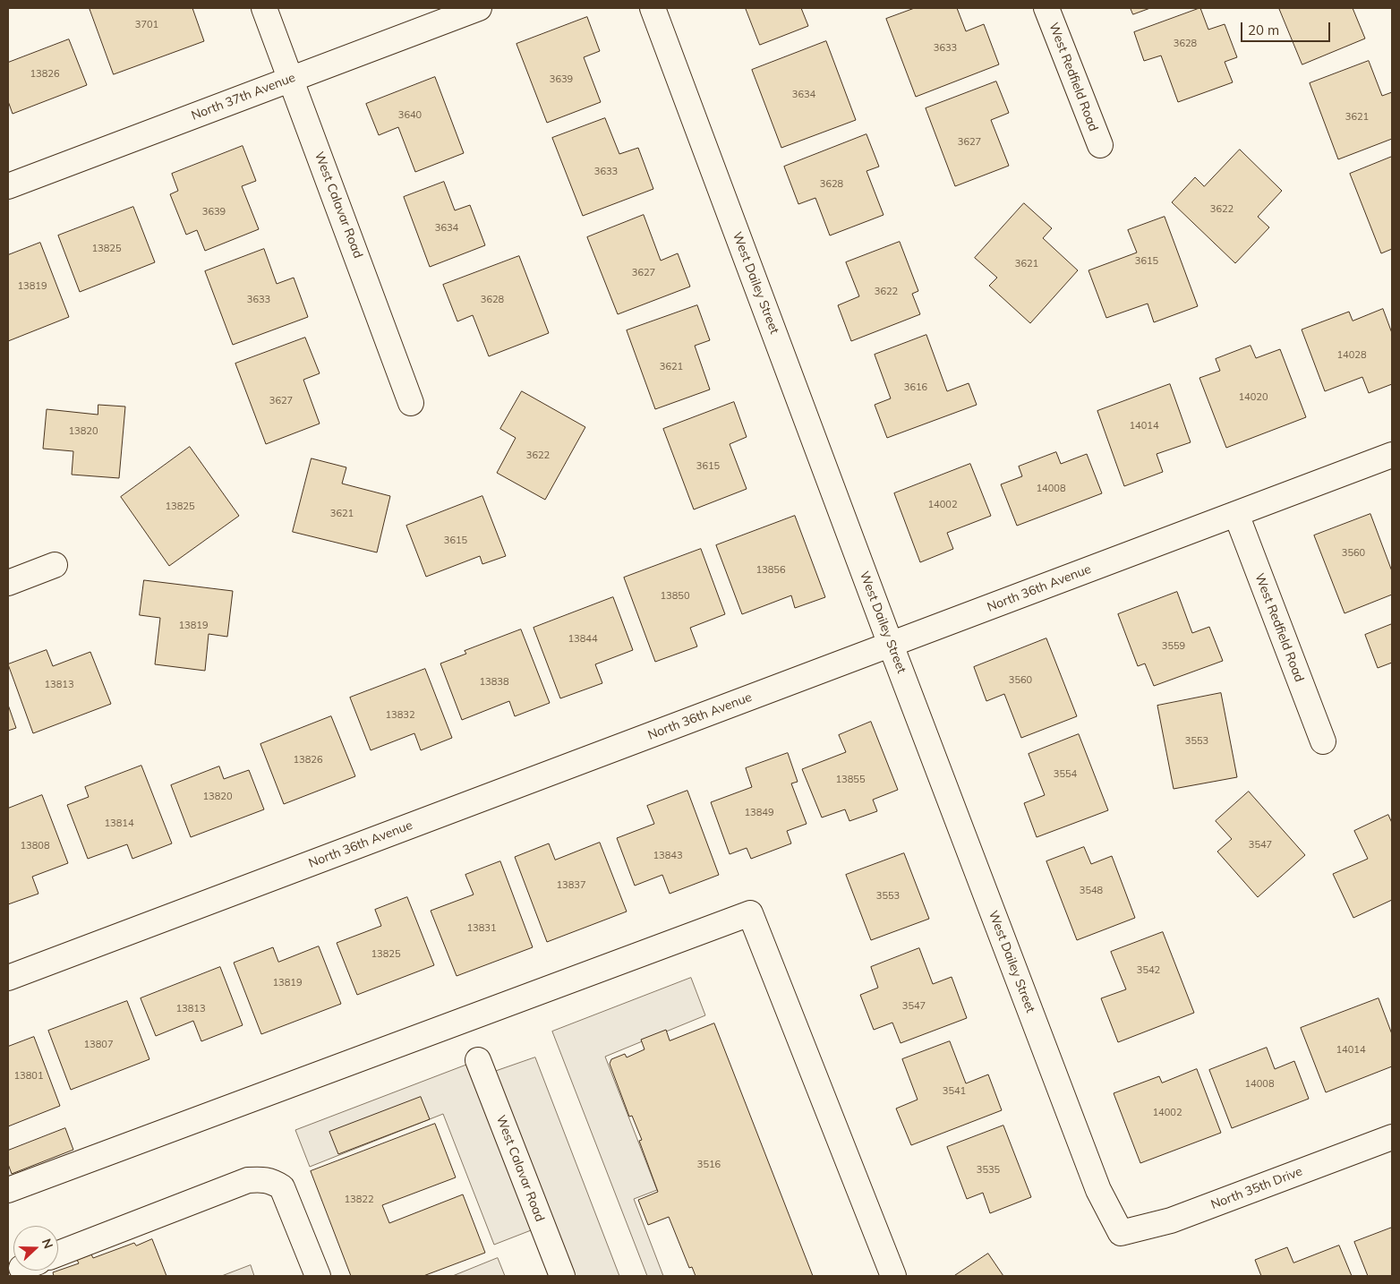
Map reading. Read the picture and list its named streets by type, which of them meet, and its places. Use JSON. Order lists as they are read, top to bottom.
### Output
{
  "streets": {
    "street": [
      "West Redfield Road",
      "North 37th Avenue",
      "West Calavar Road",
      "West Dailey Street",
      "North 36th Avenue",
      "North 35th Drive"
    ]
  },
  "crossings": [
    ["West Redfield Road", "North 36th Avenue"],
    ["North 37th Avenue", "West Calavar Road"],
    ["West Dailey Street", "North 36th Avenue"],
    ["West Dailey Street", "North 35th Drive"]
  ],
  "house_numbers": [
    "3701",
    "3628",
    "3633",
    "13826",
    "3639",
    "3634",
    "3640",
    "3621",
    "3627",
    "3633",
    "3628",
    "3622",
    "3639",
    "3634",
    "13825",
    "3615",
    "3621",
    "3627",
    "13819",
    "3622",
    "3633",
    "3628",
    "14028",
    "3621",
    "3616",
    "14020",
    "3627",
    "14014",
    "13820",
    "3622",
    "3615",
    "14008",
    "14002",
    "13825",
    "3621",
    "3615",
    "3560",
    "13856",
    "13850",
    "13819",
    "13844",
    "3559",
    "3560",
    "13838",
    "13813",
    "13832",
    "3553",
    "13826",
    "3554",
    "13855",
    "13820",
    "13849",
    "13814",
    "3547",
    "13808",
    "13843",
    "13837",
    "3548",
    "3553",
    "13831",
    "13825",
    "3542",
    "13819",
    "3547",
    "13813",
    "13807",
    "14014",
    "13801",
    "14008",
    "3541",
    "14002",
    "3516",
    "3535",
    "13822"
  ],
  "scale_bar": "20 m",
  "north": "right"
}
